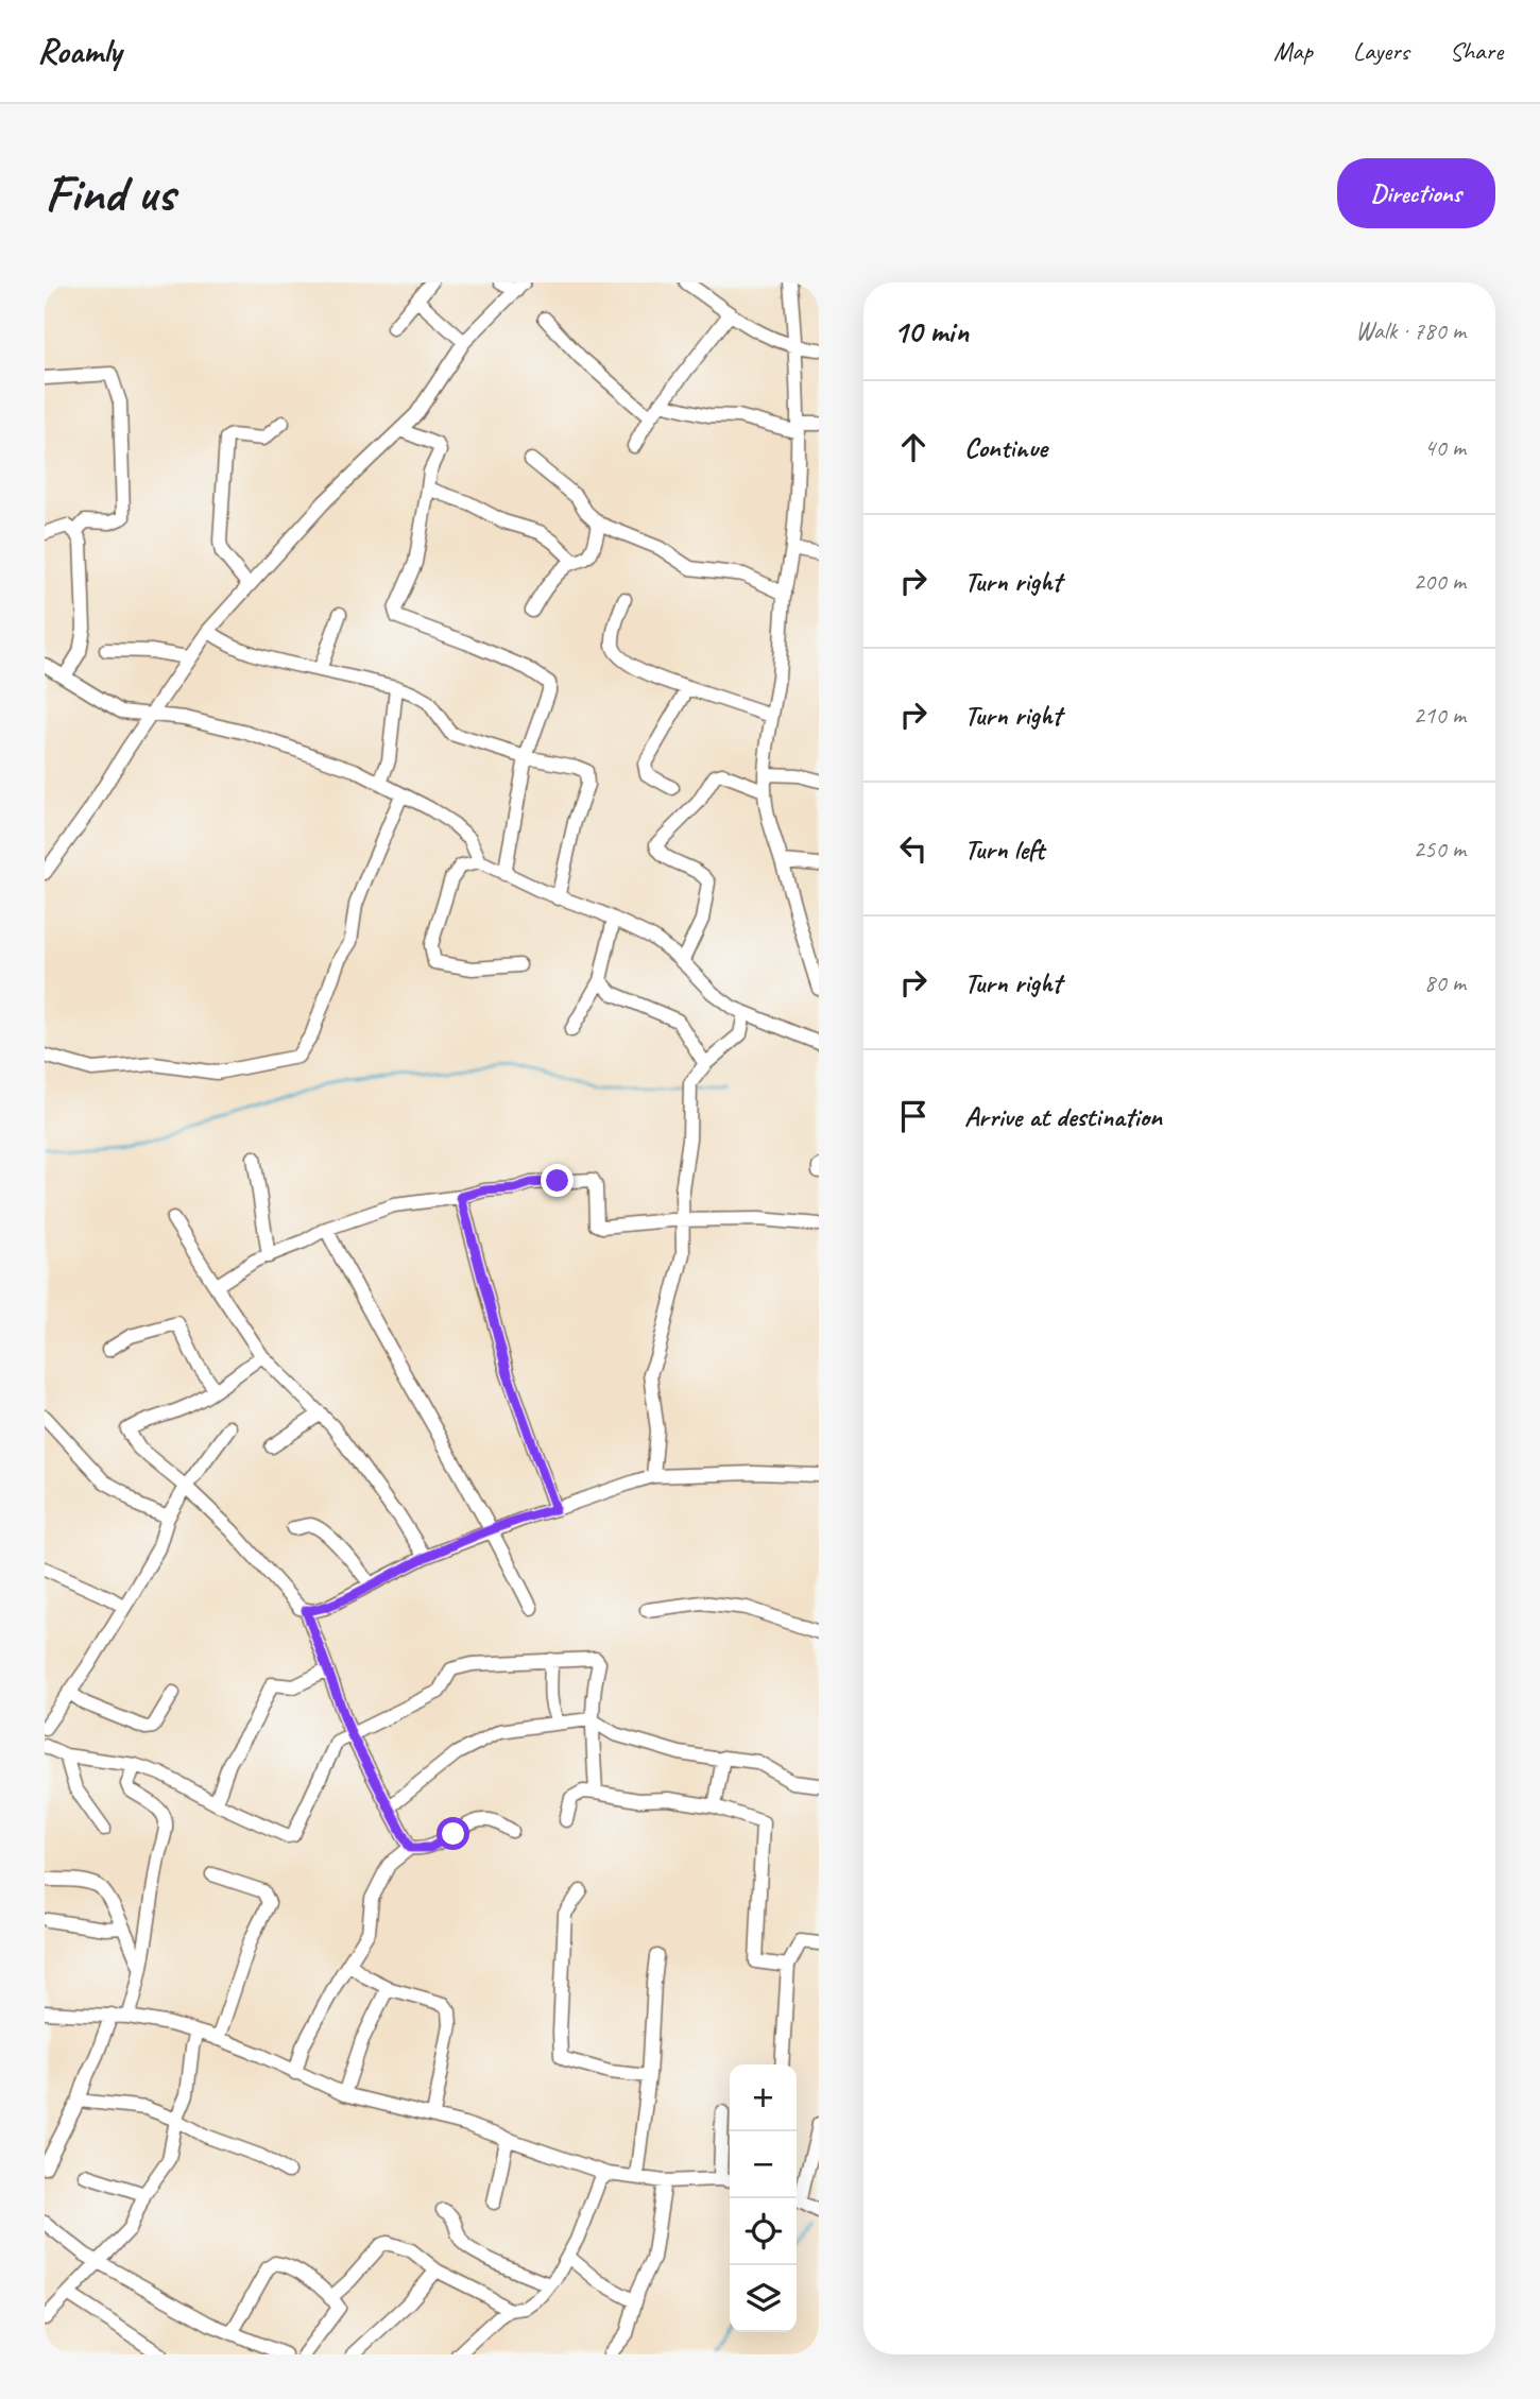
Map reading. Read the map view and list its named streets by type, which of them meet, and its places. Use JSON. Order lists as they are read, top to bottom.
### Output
{
  "page": {
    "header": "Roamly",
    "nav": ["Map", "Layers", "Share"],
    "buttons": "Directions",
    "title": "Find us",
    "heading": ["10 min", "Walk · 780 m"],
    "list": [
      ["Continue", "40 m"],
      ["Turn right", "200 m"],
      ["Turn right", "210 m"],
      ["Turn left", "250 m"],
      ["Turn right", "80 m"],
      "Arrive at destination"
    ],
    "map_buttons": ["+", "−"]
  }
}
